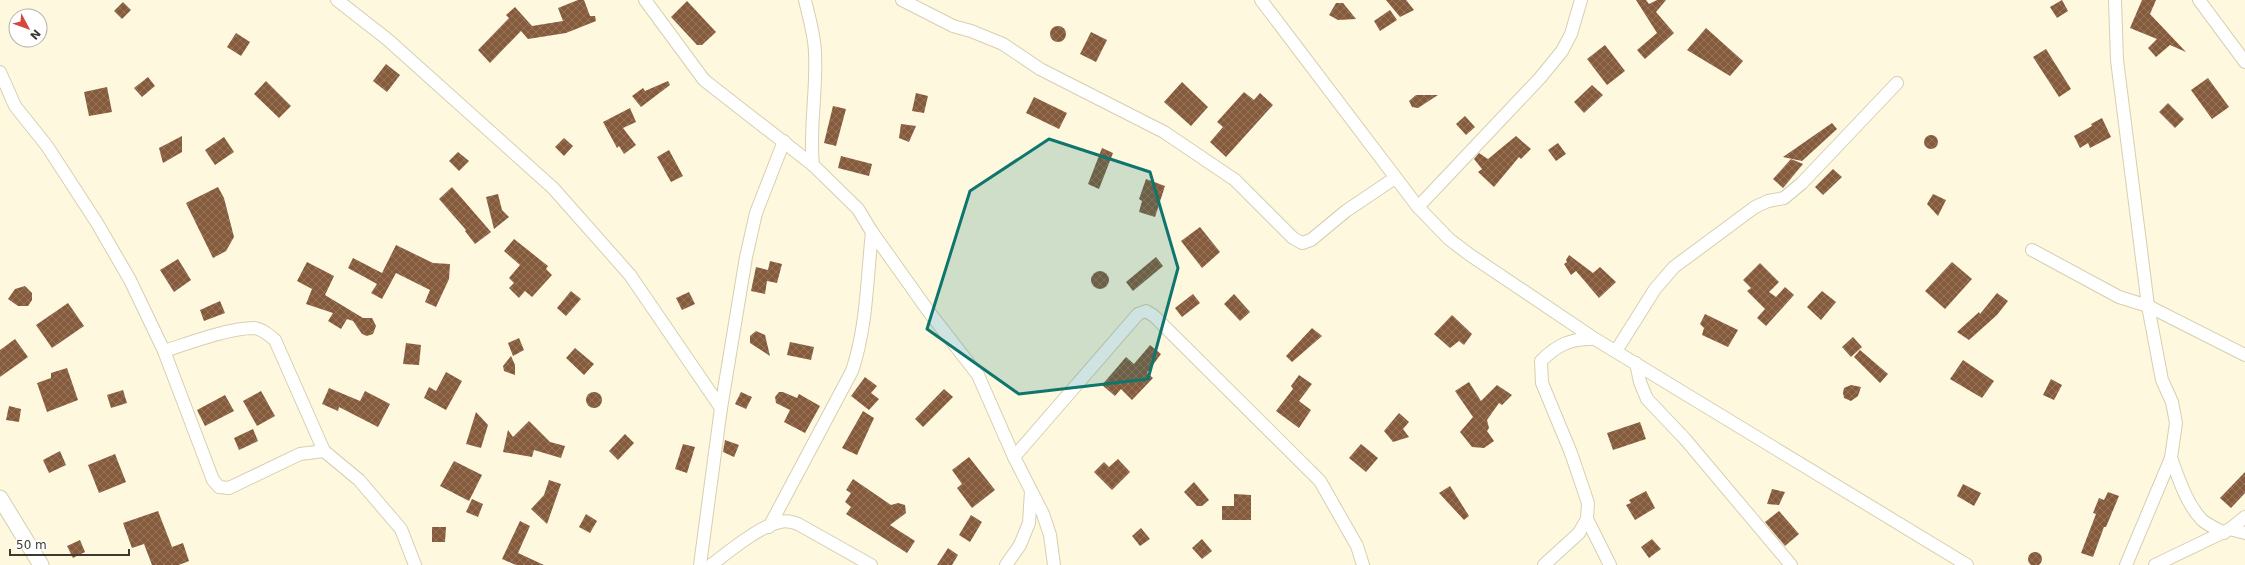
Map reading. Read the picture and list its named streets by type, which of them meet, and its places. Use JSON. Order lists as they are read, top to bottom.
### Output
{
  "scale_bar": "50 m",
  "north": "bottom right"
}
